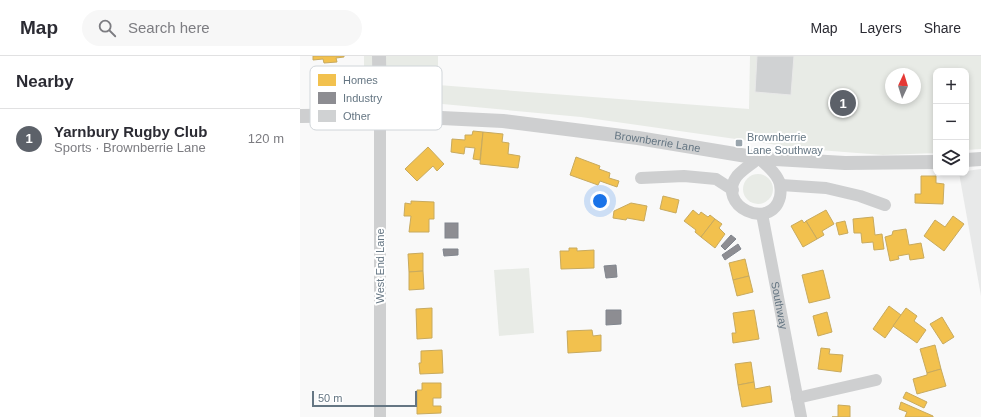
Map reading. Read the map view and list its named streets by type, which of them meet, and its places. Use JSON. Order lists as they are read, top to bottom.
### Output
{
  "streets": {
    "street": ["Brownberrie Lane", "West End Lane", "Southway"]
  },
  "crossings": [
    ["Brownberrie Lane", "Southway"]
  ],
  "places": {
    "transit": ["Brownberrie Lane Southway"]
  },
  "legend": ["Homes", "Industry", "Other"],
  "scale_bar": "50 m",
  "north": "top",
  "page": {
    "header": "Map",
    "search": "Search here",
    "nav": ["Map", "Layers", "Share"],
    "heading": "Nearby",
    "map_buttons": ["+", "−"],
    "pins": "1",
    "list": [
      {
        "mark": "1",
        "name": "Yarnbury Rugby Club",
        "note": "Sports · Brownberrie Lane",
        "value": "120 m"
      }
    ],
    "scale": "50 m"
  }
}
